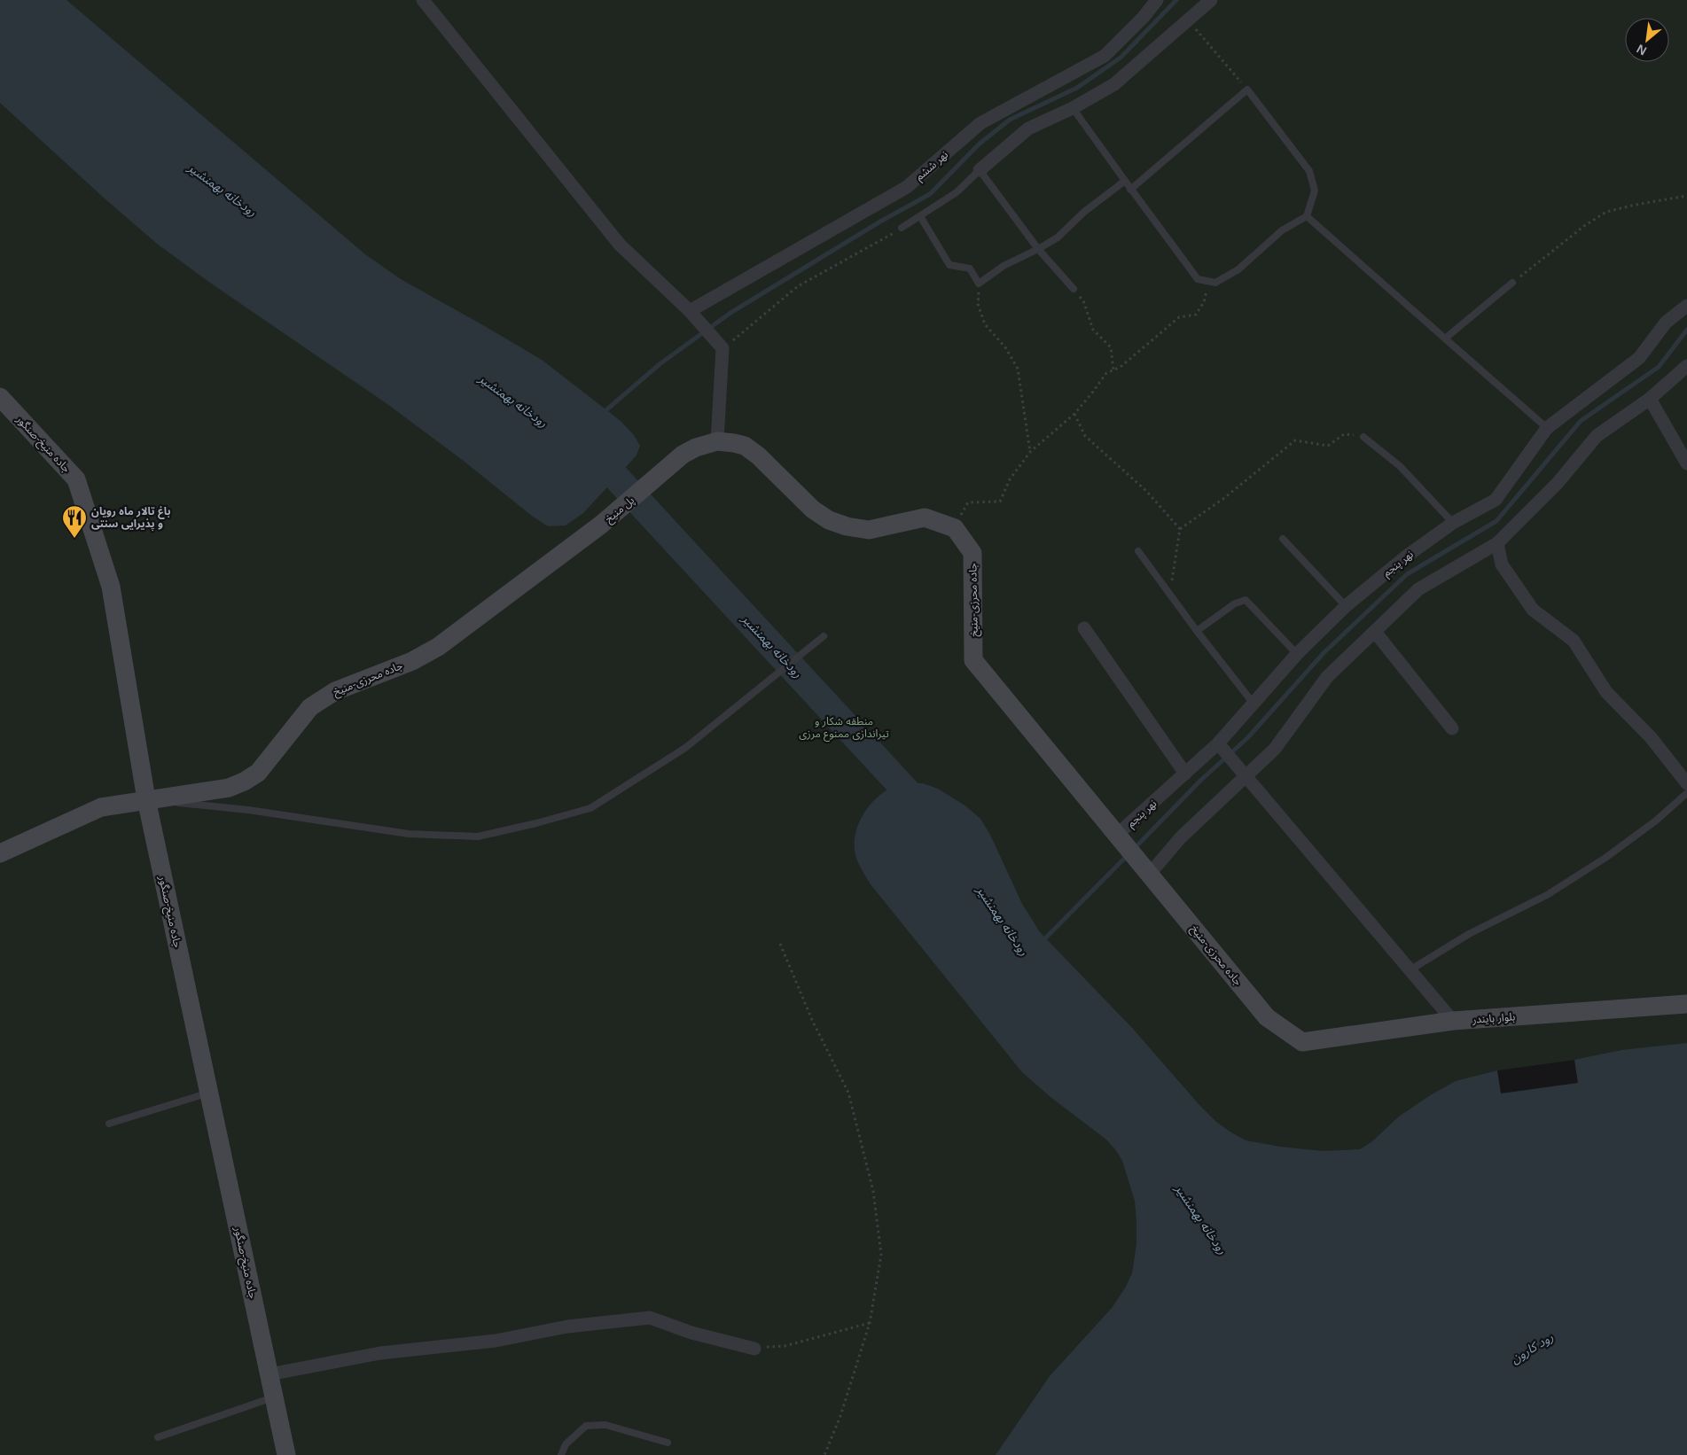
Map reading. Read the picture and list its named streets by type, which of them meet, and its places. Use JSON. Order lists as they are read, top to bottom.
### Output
{
  "streets": {
    "main road": [
      "جاده منیخ-صنگور",
      "پل منیخ",
      "جاده محرزی-منیخ",
      "بلوار بایندر"
    ],
    "street": ["نهر ششم", "نهر پنجم"]
  },
  "crossings": [
    ["جاده منیخ-صنگور", "جاده محرزی-منیخ"],
    ["پل منیخ", "جاده محرزی-منیخ"],
    ["نهر پنجم", "جاده محرزی-منیخ"],
    ["جاده محرزی-منیخ", "بلوار بایندر"]
  ],
  "water": ["رودخانه بهمنشیر", "رود کارون"],
  "parks": ["منطقه شکار و تیراندازی ممنوع مرزی"],
  "places": {
    "restaurant": ["باغ تالار ماه رویان و پذیرایی سنتی"]
  },
  "north": "bottom left"
}
